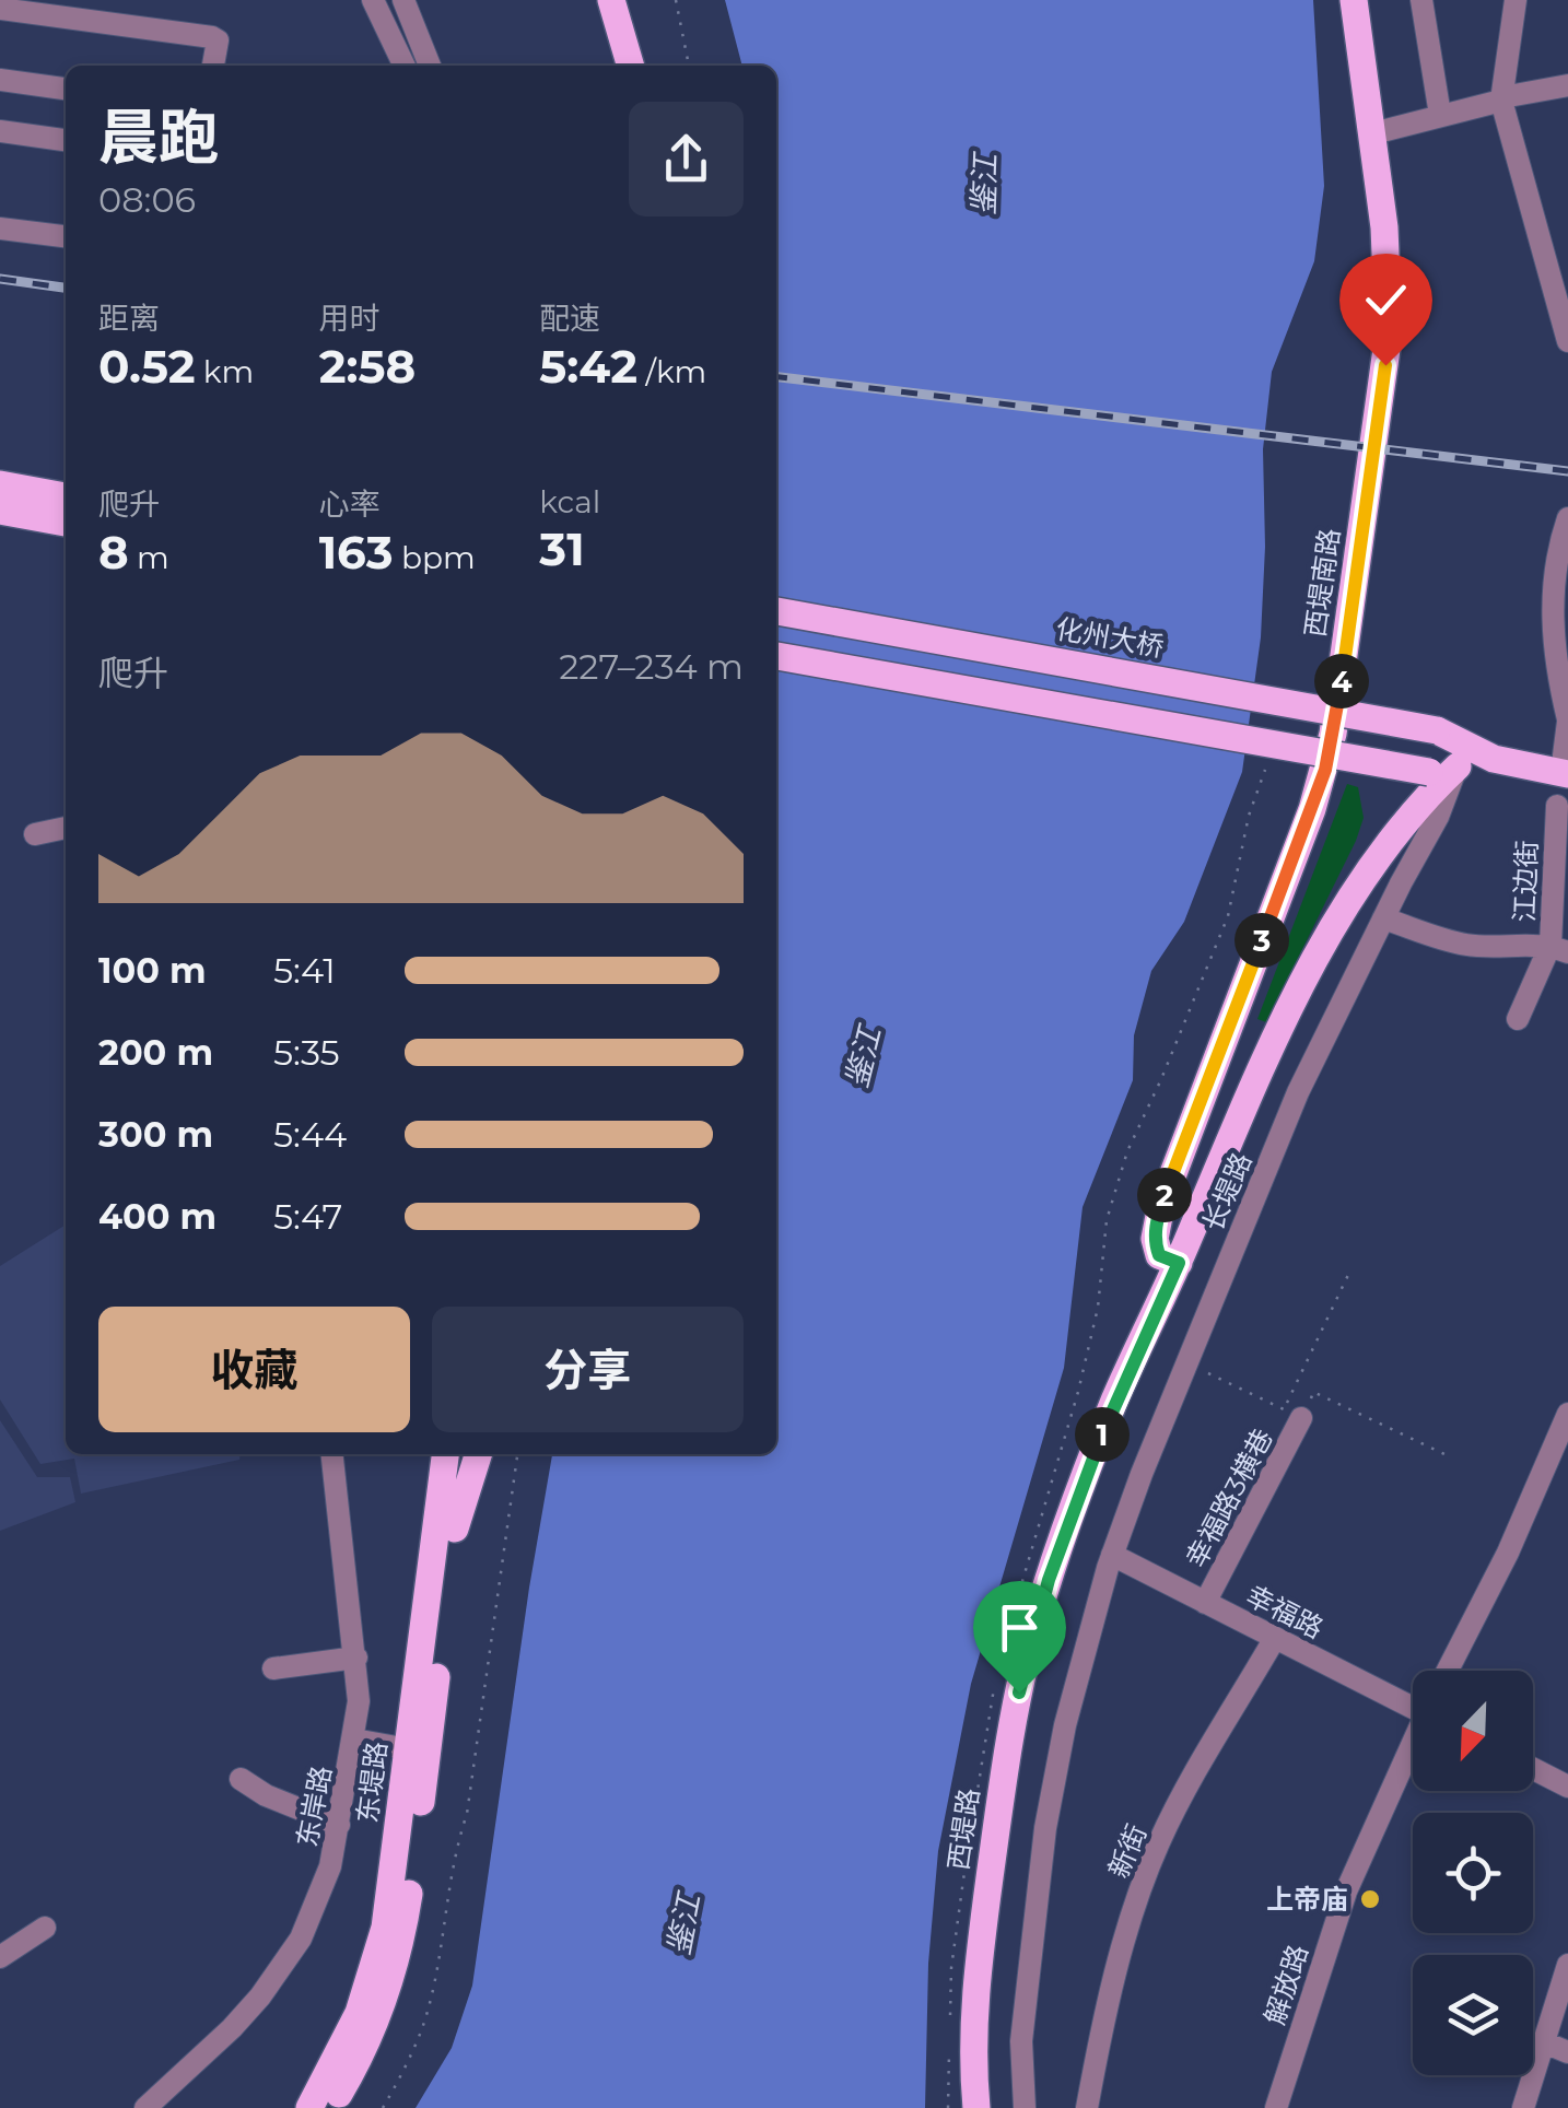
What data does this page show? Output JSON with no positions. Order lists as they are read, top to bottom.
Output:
{
  "streets": {
    "main road": [
      "西堤南路",
      "化州大桥",
      "东堤路",
      "西堤路"
    ],
    "street": [
      "江边街",
      "长堤路",
      "幸福路3横巷",
      "幸福路",
      "东岸路",
      "新街",
      "解放路"
    ]
  },
  "crossings": [
    ["西堤南路", "西堤路"],
    ["长堤路", "幸福路"],
    ["长堤路", "西堤路"],
    ["幸福路3横巷", "幸福路"],
    ["幸福路", "新街"]
  ],
  "water": ["鉴江"],
  "places": ["上帝庙"],
  "north": "bottom left",
  "page": {
    "heading": ["晨跑", "08:06"],
    "stats": [
      ["距离", "0.52 km"],
      ["用时", "2:58"],
      ["配速", "5:42 /km"],
      ["爬升", "8 m"],
      ["心率", "163 bpm"],
      ["kcal", "31"]
    ],
    "chart": ["爬升", "227–234 m"],
    "pins": [
      "4",
      "3",
      "2",
      "1"
    ],
    "list": [
      {
        "name": "100 m",
        "note": "5:41"
      },
      {
        "name": "200 m",
        "note": "5:35"
      },
      {
        "name": "300 m",
        "note": "5:44"
      },
      {
        "name": "400 m",
        "note": "5:47"
      }
    ],
    "buttons": ["收藏", "分享"]
  }
}
